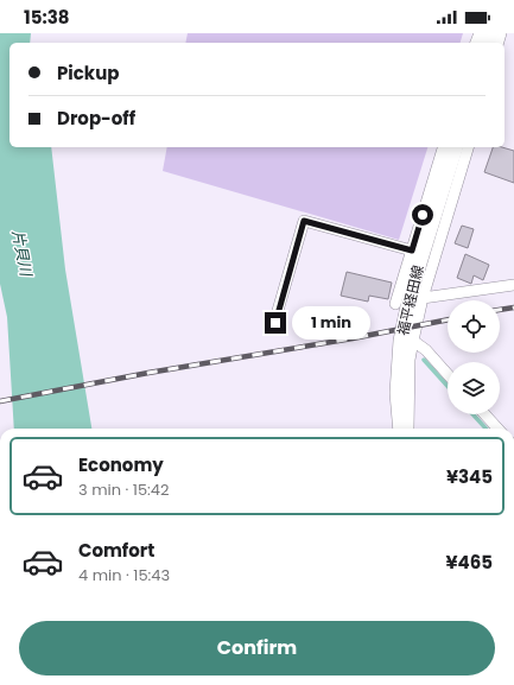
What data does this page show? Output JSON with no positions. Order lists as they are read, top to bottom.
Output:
{
  "streets": {
    "main road": ["福平経田線"]
  },
  "water": ["片貝川"],
  "page": {
    "status": "15:38",
    "banner": ["Pickup", "Drop-off"],
    "bubble": "1 min",
    "list": [
      {
        "name": "Economy",
        "note": "3 min · 15:42",
        "value": "¥345"
      },
      {
        "name": "Comfort",
        "note": "4 min · 15:43",
        "value": "¥465"
      }
    ],
    "buttons": "Confirm"
  }
}
